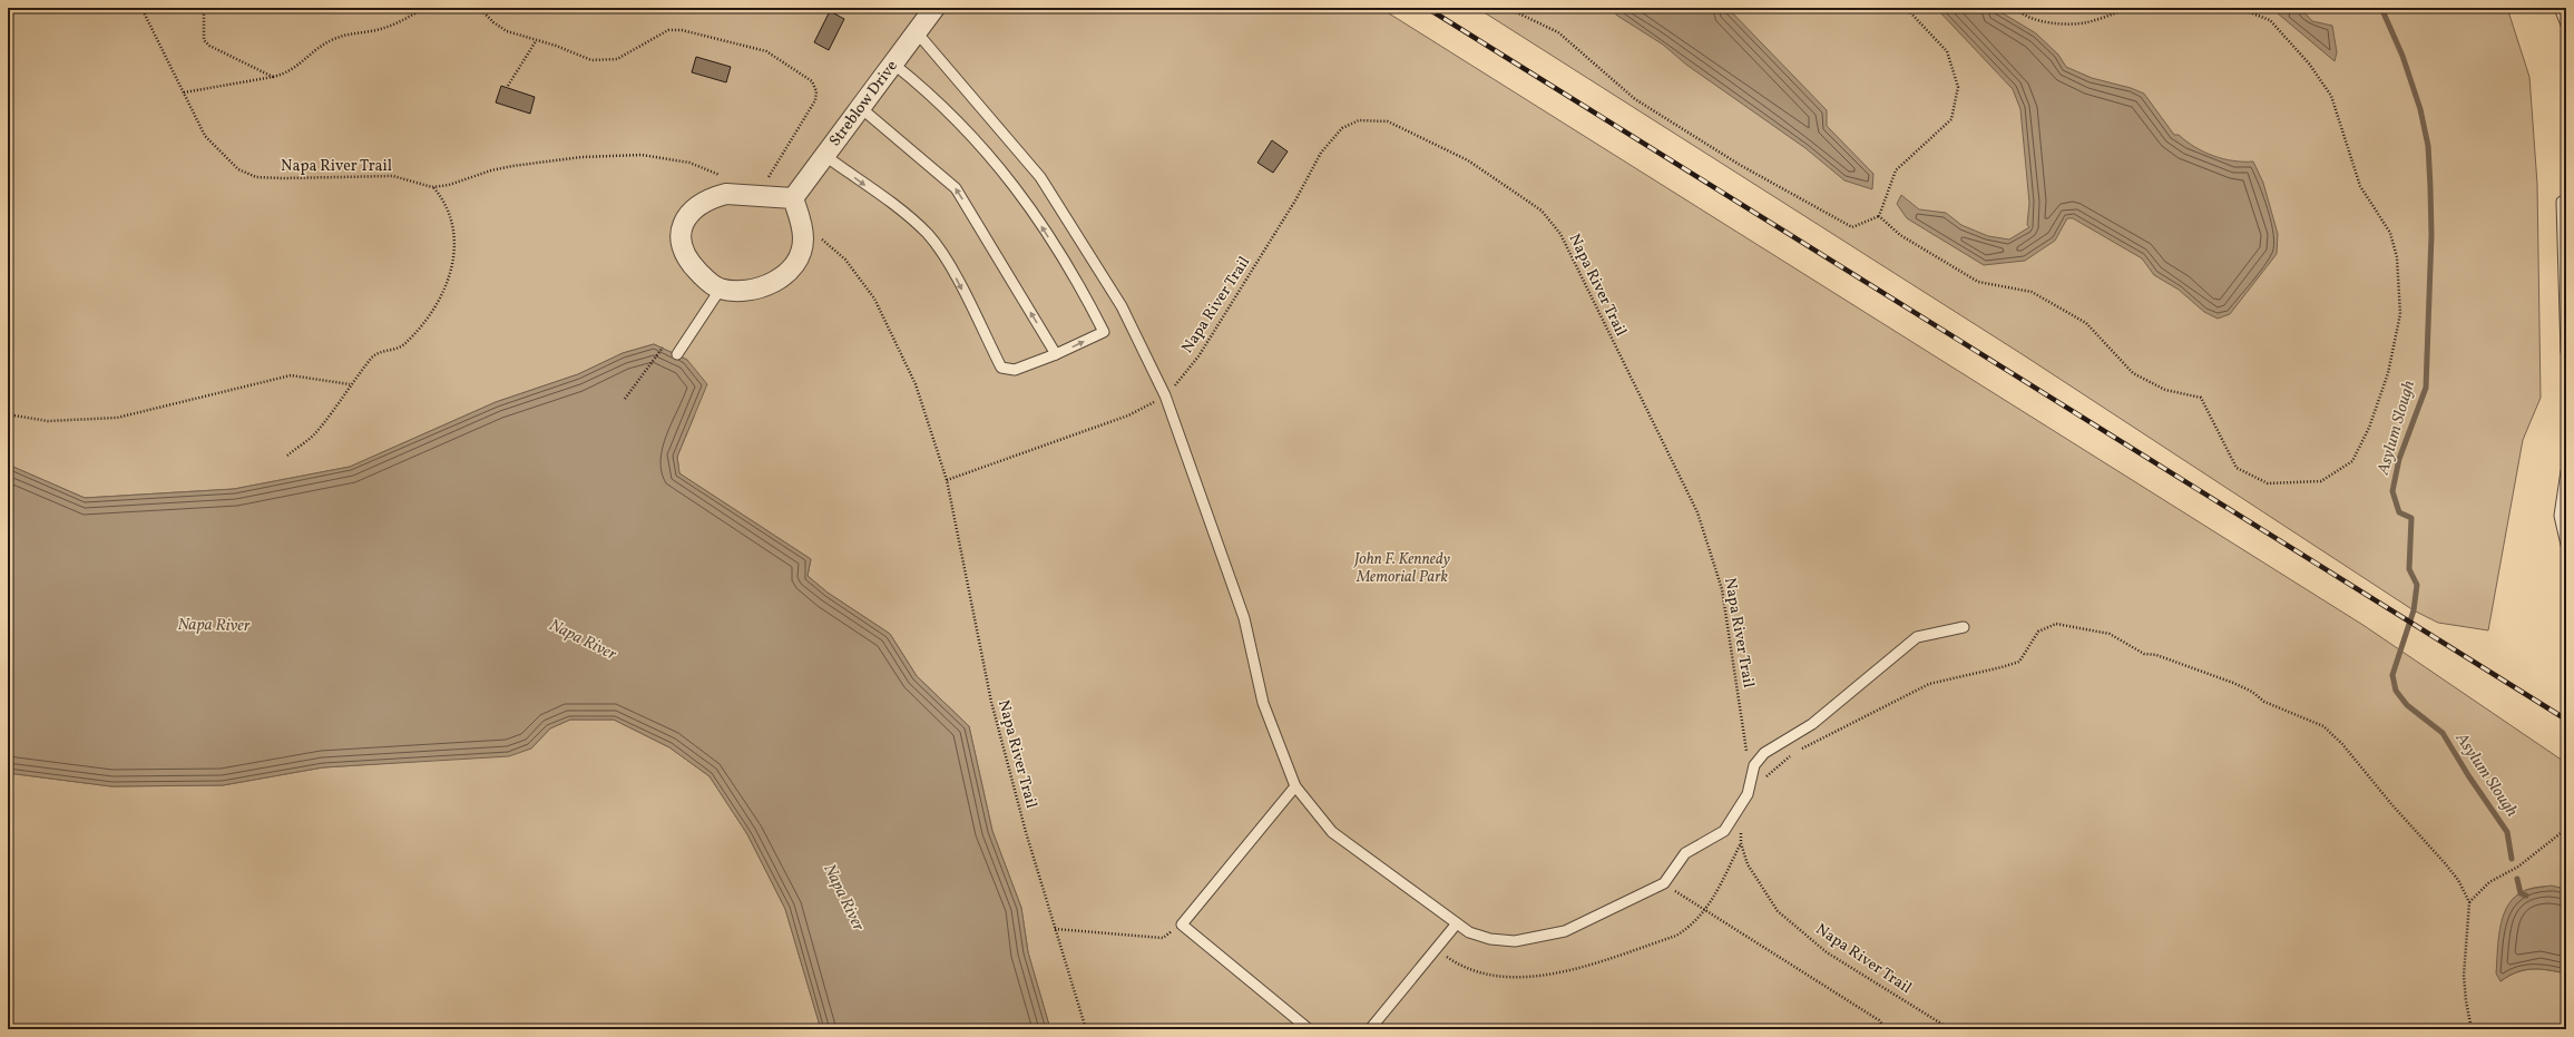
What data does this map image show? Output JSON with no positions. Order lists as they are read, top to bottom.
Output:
{
  "streets": {
    "street": ["Streblow Drive"],
    "path": ["Napa River Trail"]
  },
  "crossings": [
    ["Streblow Drive", "Napa River Trail"]
  ],
  "water": ["Asylum Slough", "Napa River"],
  "parks": ["John F. Kennedy Memorial Park"]
}
